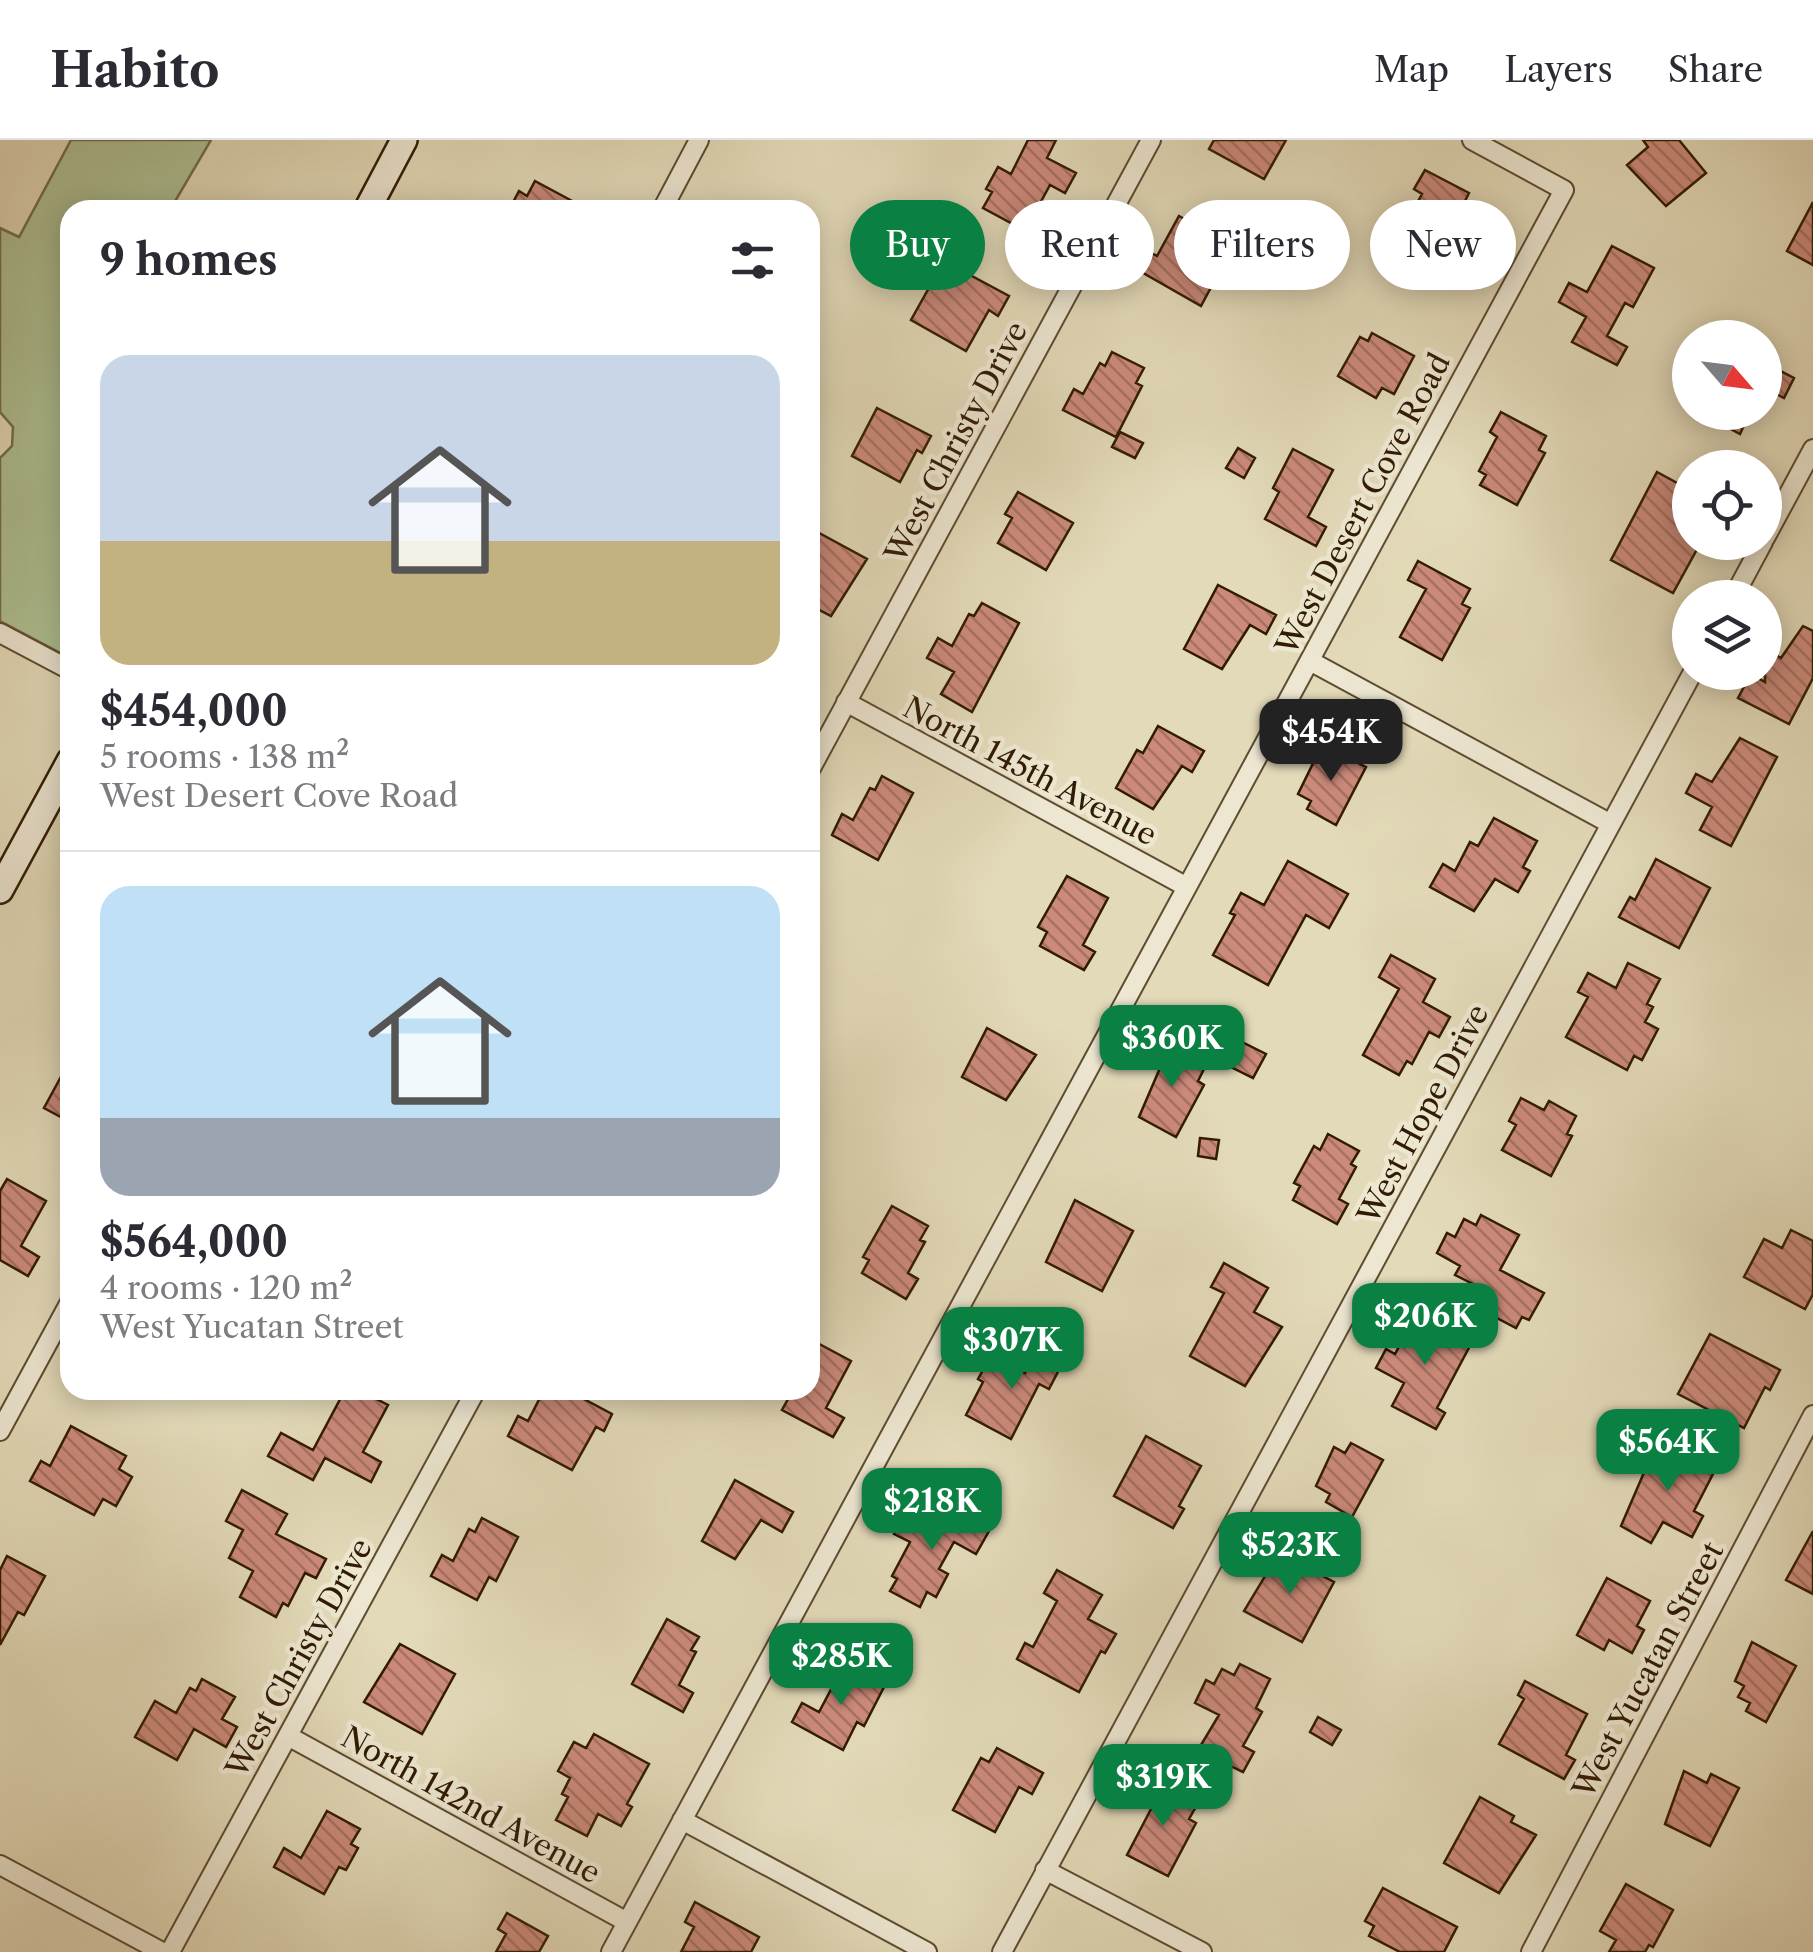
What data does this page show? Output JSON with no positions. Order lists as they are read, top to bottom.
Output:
{
  "streets": {
    "street": [
      "West Christy Drive",
      "West Desert Cove Road",
      "North 145th Avenue",
      "West Hope Drive",
      "West Yucatan Street",
      "North 142nd Avenue"
    ]
  },
  "crossings": [
    ["West Christy Drive", "North 145th Avenue"],
    ["West Christy Drive", "North 142nd Avenue"],
    ["West Desert Cove Road", "North 145th Avenue"],
    ["West Desert Cove Road", "North 142nd Avenue"]
  ],
  "north": "bottom right",
  "page": {
    "header": "Habito",
    "nav": ["Map", "Layers", "Share"],
    "chip": [
      "Buy",
      "Rent",
      "Filters",
      "New"
    ],
    "heading": "9 homes",
    "list": [
      {
        "name": "$454,000",
        "note": "5 rooms · 138 m² · West Desert Cove Road"
      },
      {
        "name": "$564,000",
        "note": "4 rooms · 120 m² · West Yucatan Street"
      }
    ],
    "price": [
      "$454K",
      "$360K",
      "$206K",
      "$307K",
      "$564K",
      "$218K",
      "$523K",
      "$285K",
      "$319K"
    ]
  }
}
